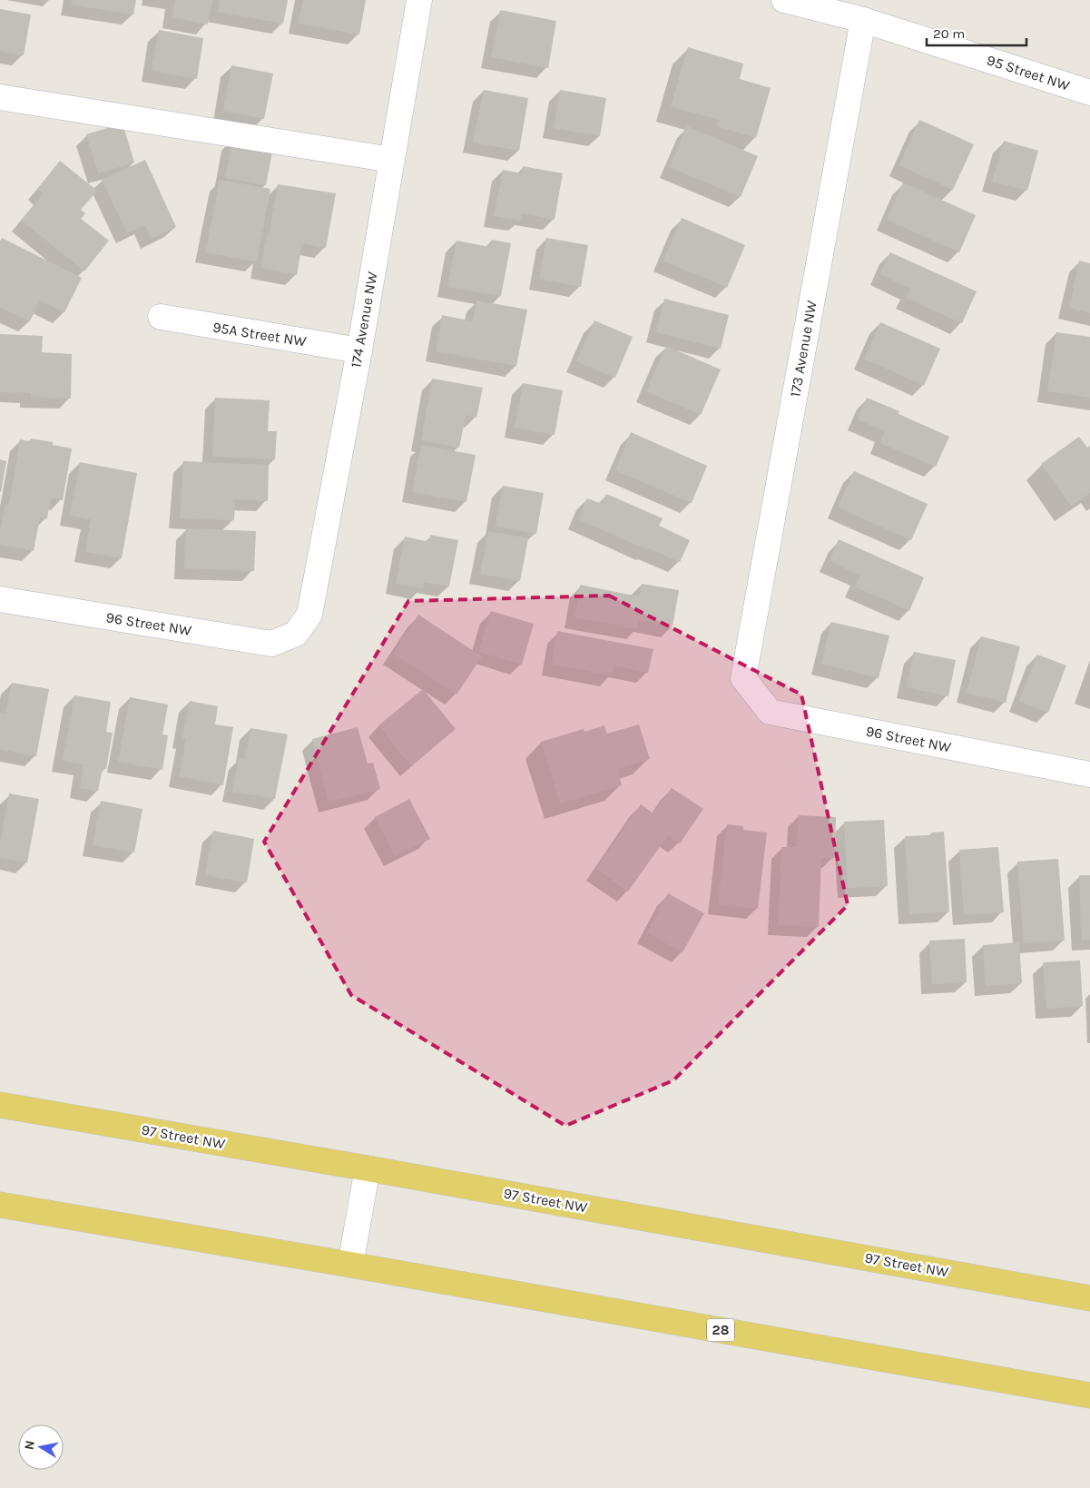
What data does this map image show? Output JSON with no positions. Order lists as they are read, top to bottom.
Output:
{
  "streets": {
    "main road": ["97 Street NW", "28"],
    "street": [
      "95 Street NW",
      "174 Avenue NW",
      "95A Street NW",
      "173 Avenue NW",
      "96 Street NW"
    ]
  },
  "crossings": [
    ["95 Street NW", "173 Avenue NW"],
    ["174 Avenue NW", "95A Street NW"],
    ["174 Avenue NW", "96 Street NW"],
    ["173 Avenue NW", "96 Street NW"]
  ],
  "scale_bar": "20 m",
  "north": "left"
}
